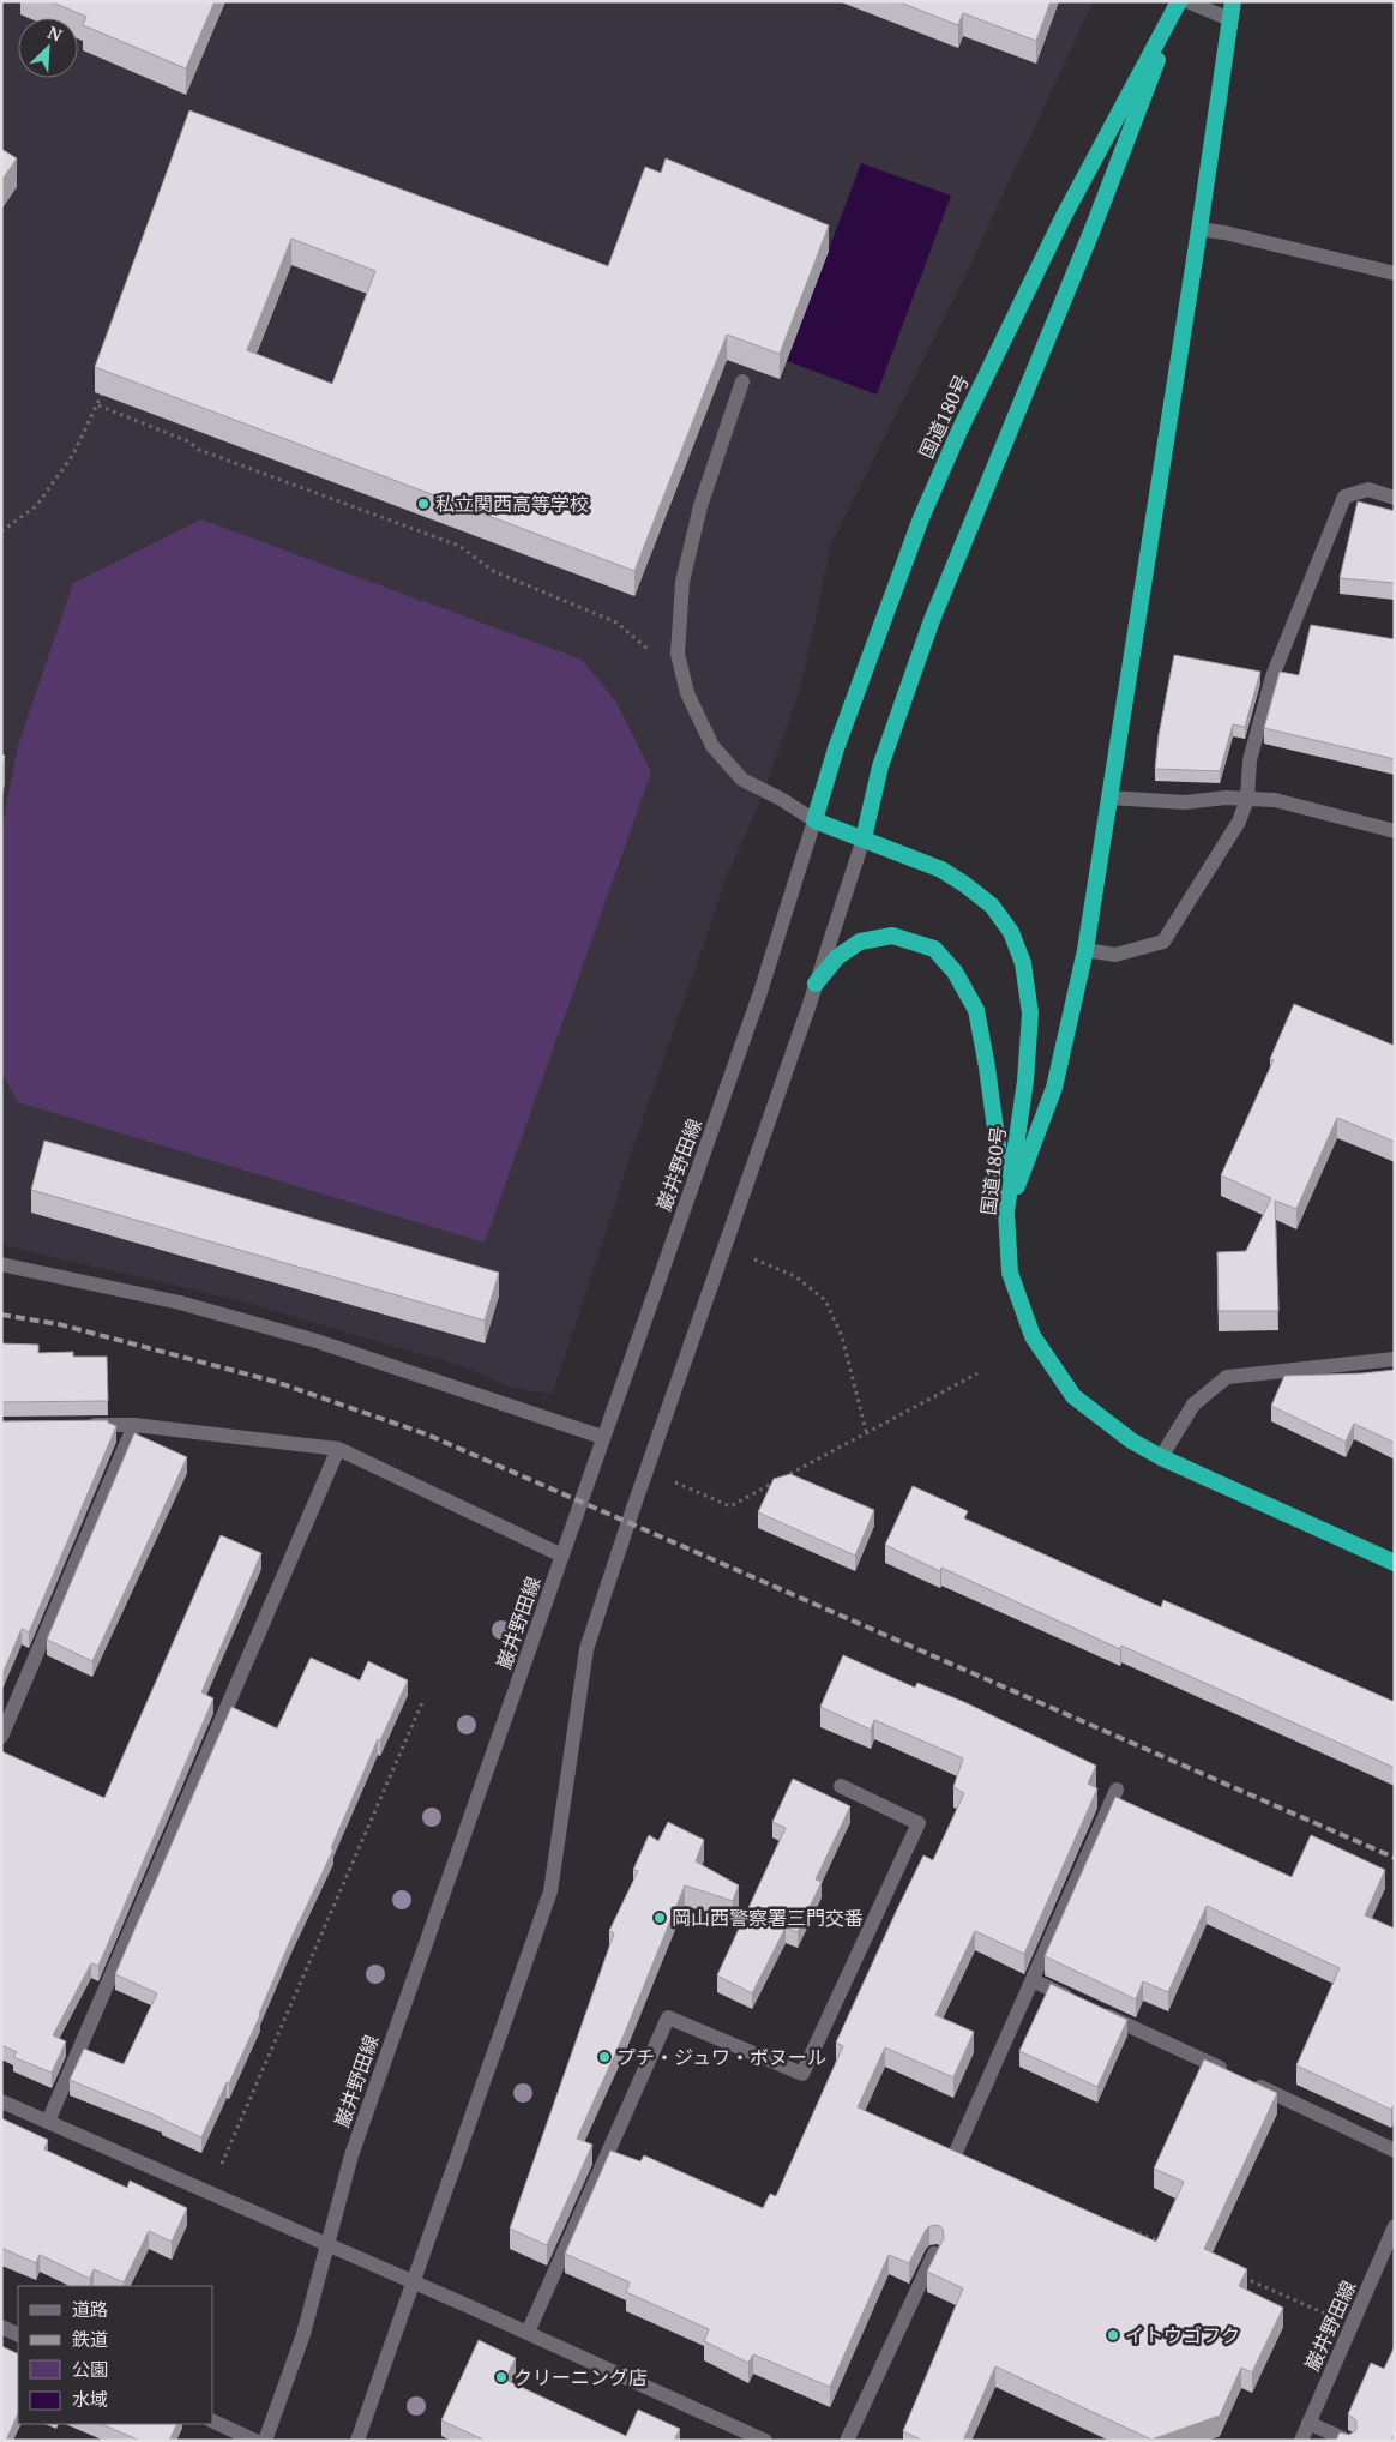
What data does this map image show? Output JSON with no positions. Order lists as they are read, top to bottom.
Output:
{
  "streets": {
    "highway": ["国道180号"],
    "street": ["巌井野田線"]
  },
  "crossings": [
    ["国道180号", "巌井野田線"]
  ],
  "places": [
    "私立関西高等学校",
    "岡山西警察署三門交番",
    "プチ・ジュワ・ボヌール",
    "イトウゴフク",
    "クリーニング店"
  ],
  "legend": [
    "道路",
    "鉄道",
    "公園",
    "水域"
  ],
  "north": "top right"
}
